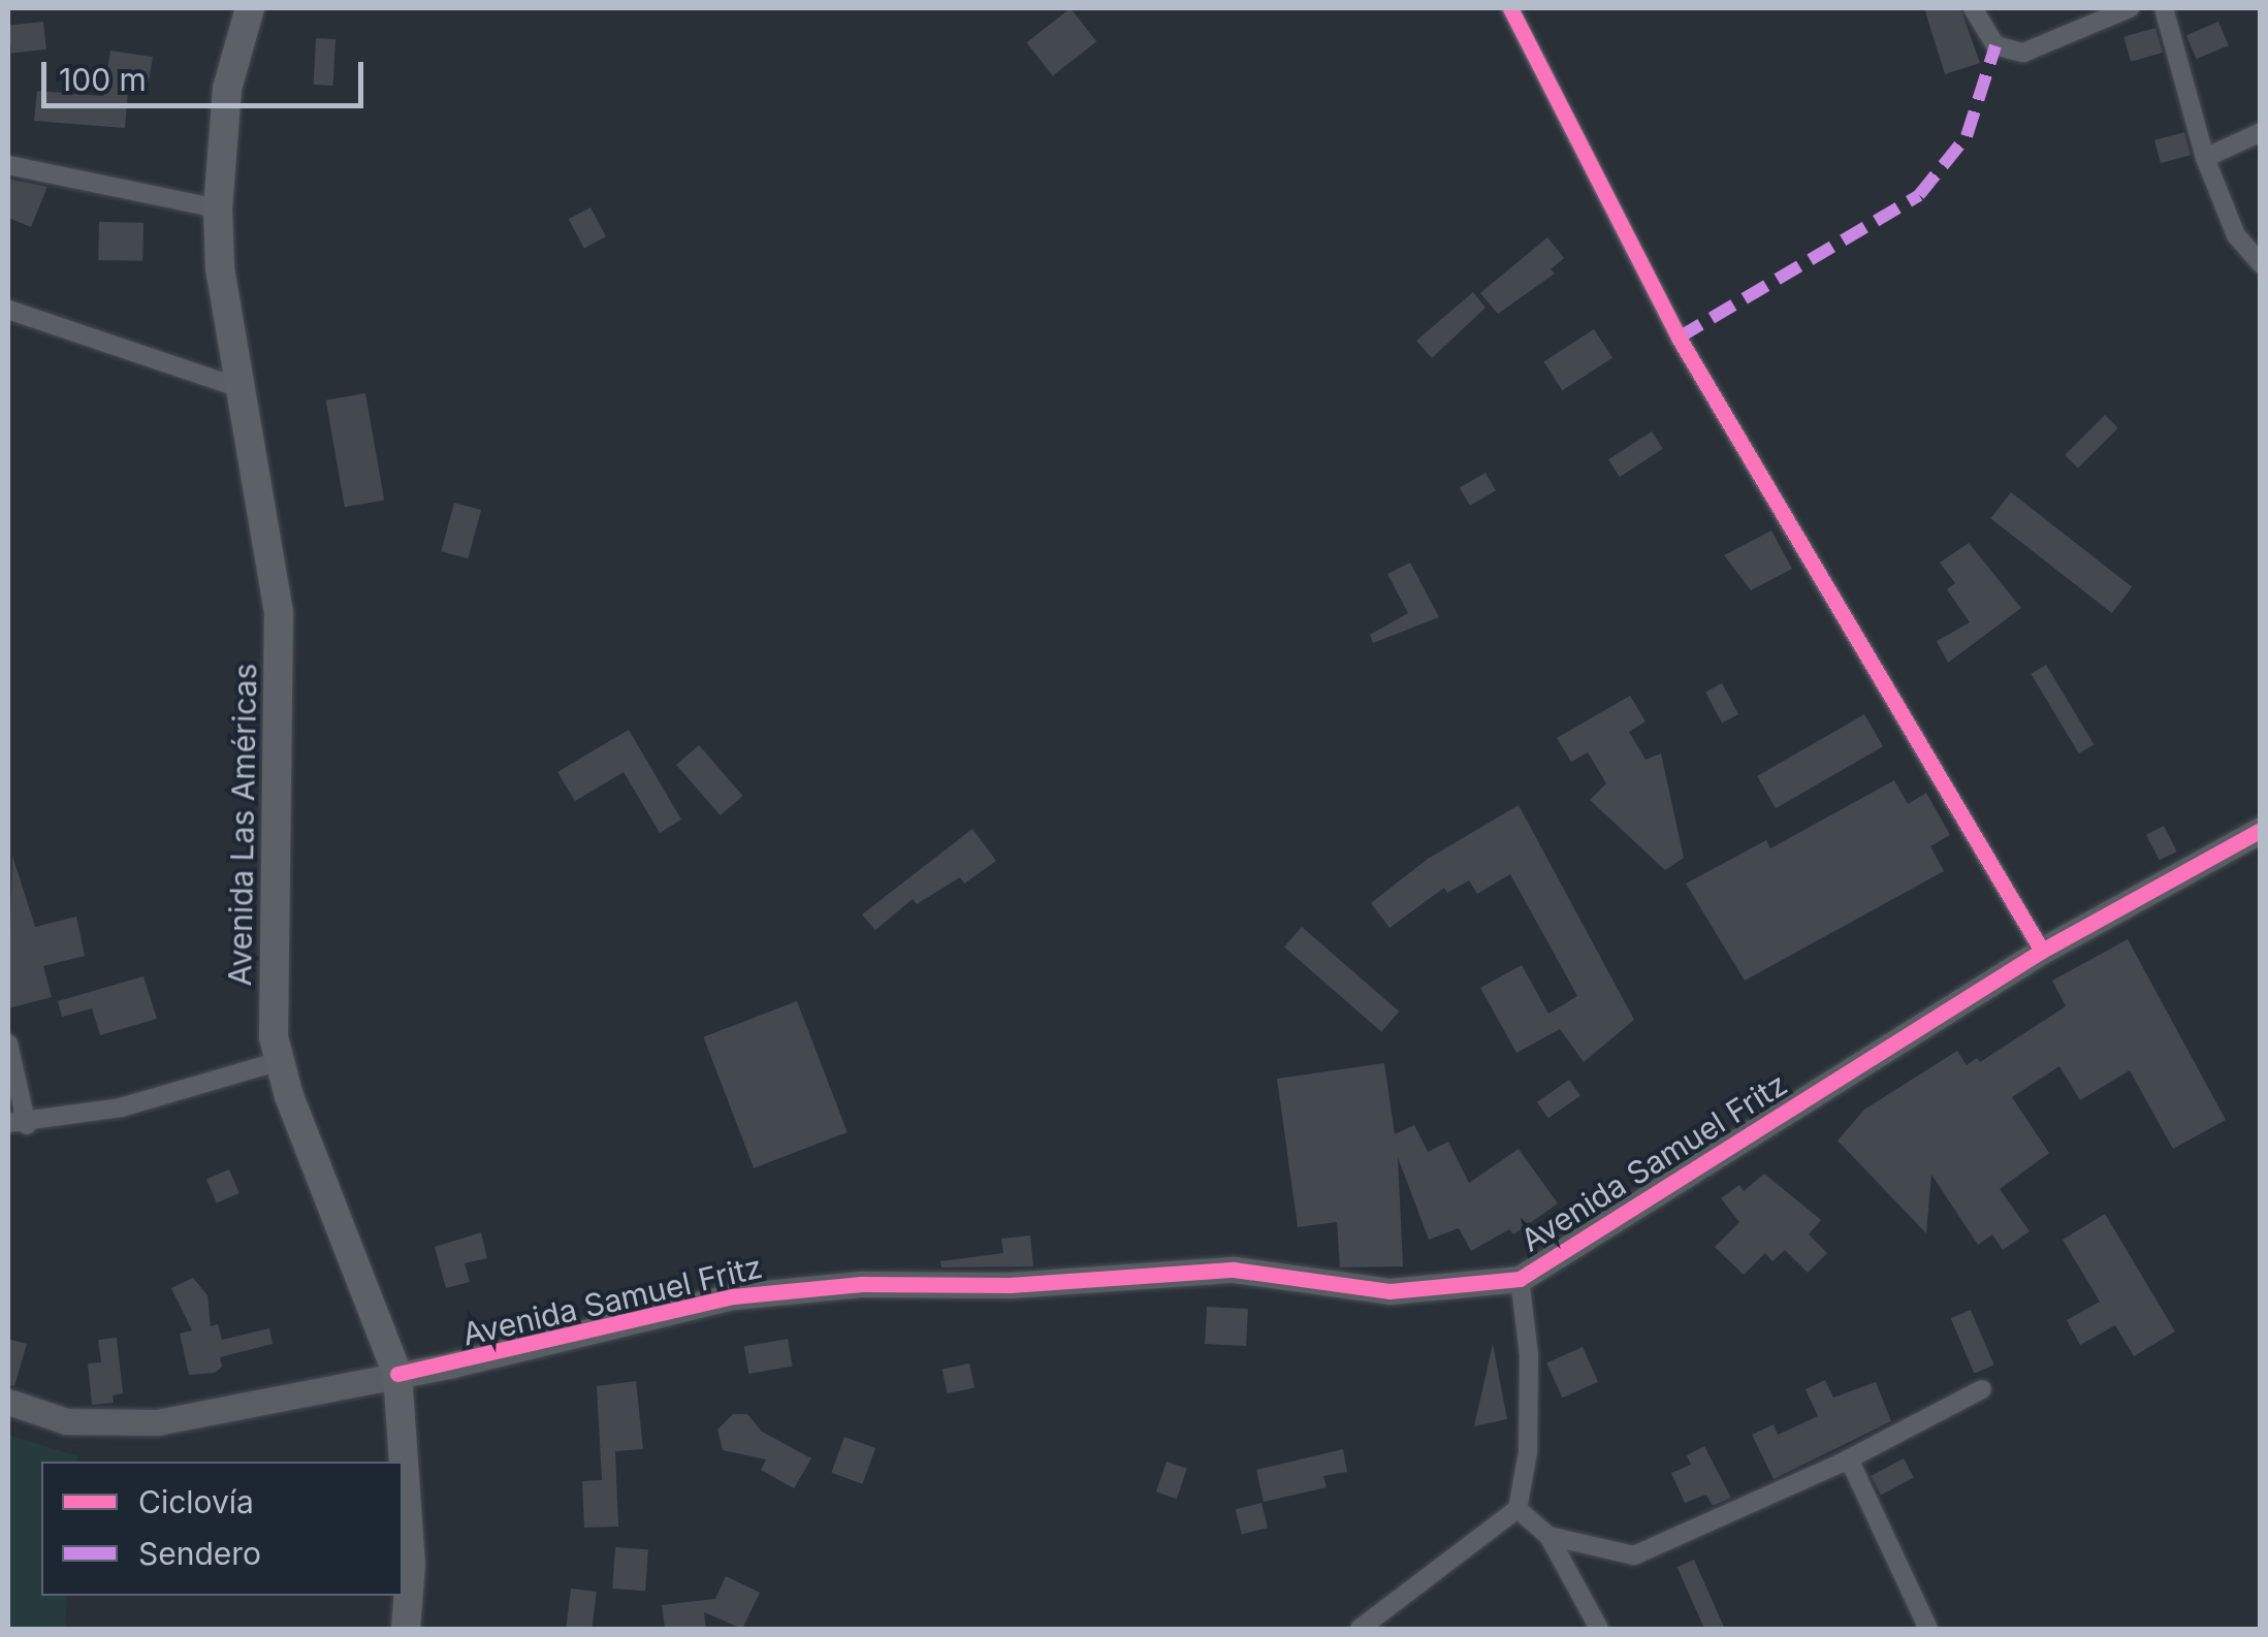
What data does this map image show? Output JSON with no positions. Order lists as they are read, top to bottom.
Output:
{
  "streets": {
    "main road": ["Avenida Las Américas"],
    "street": ["Avenida Samuel Fritz"]
  },
  "crossings": [
    ["Avenida Las Américas", "Avenida Samuel Fritz"]
  ],
  "legend": ["Ciclovía", "Sendero"],
  "scale_bar": "100 m"
}
